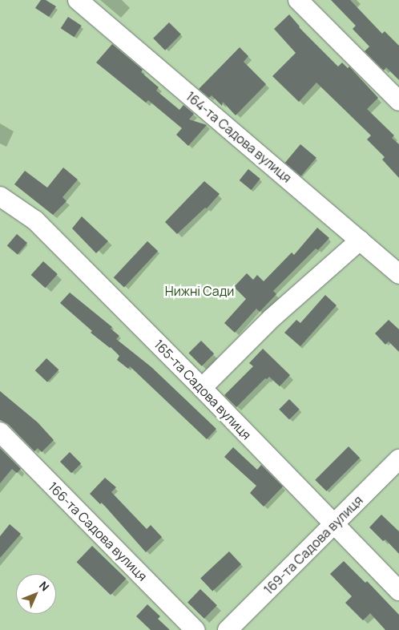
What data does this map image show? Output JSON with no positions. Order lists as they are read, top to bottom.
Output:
{
  "streets": {
    "street": [
      "164-та Садова вулиця",
      "165-та Садова вулиця",
      "166-та Садова вулиця",
      "169-та Садова вулиця"
    ]
  },
  "crossings": [
    ["165-та Садова вулиця", "169-та Садова вулиця"]
  ],
  "parks": ["Нижні Сади"],
  "north": "top right"
}
